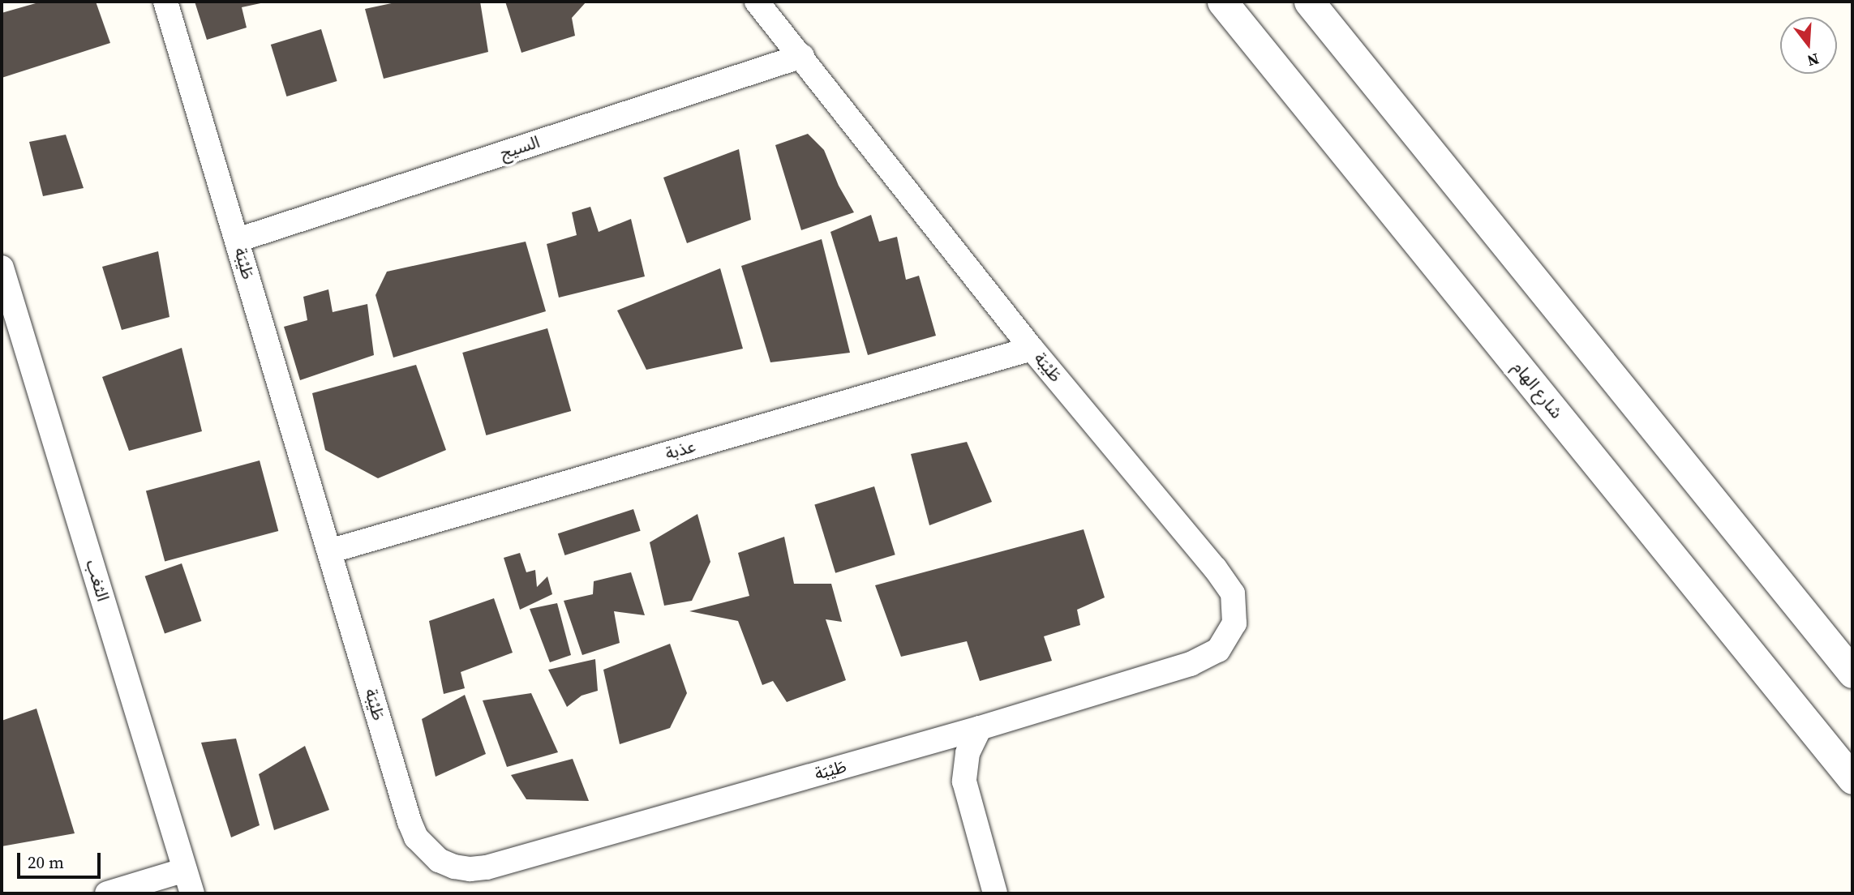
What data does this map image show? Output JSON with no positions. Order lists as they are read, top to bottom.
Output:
{
  "streets": {
    "street": [
      "السيج",
      "طَيْبَة",
      "شارع الهام",
      "عذبة",
      "الثغب"
    ]
  },
  "crossings": [
    ["السيج", "طَيْبَة"],
    ["طَيْبَة", "عذبة"]
  ],
  "scale_bar": "20 m",
  "north": "bottom"
}
